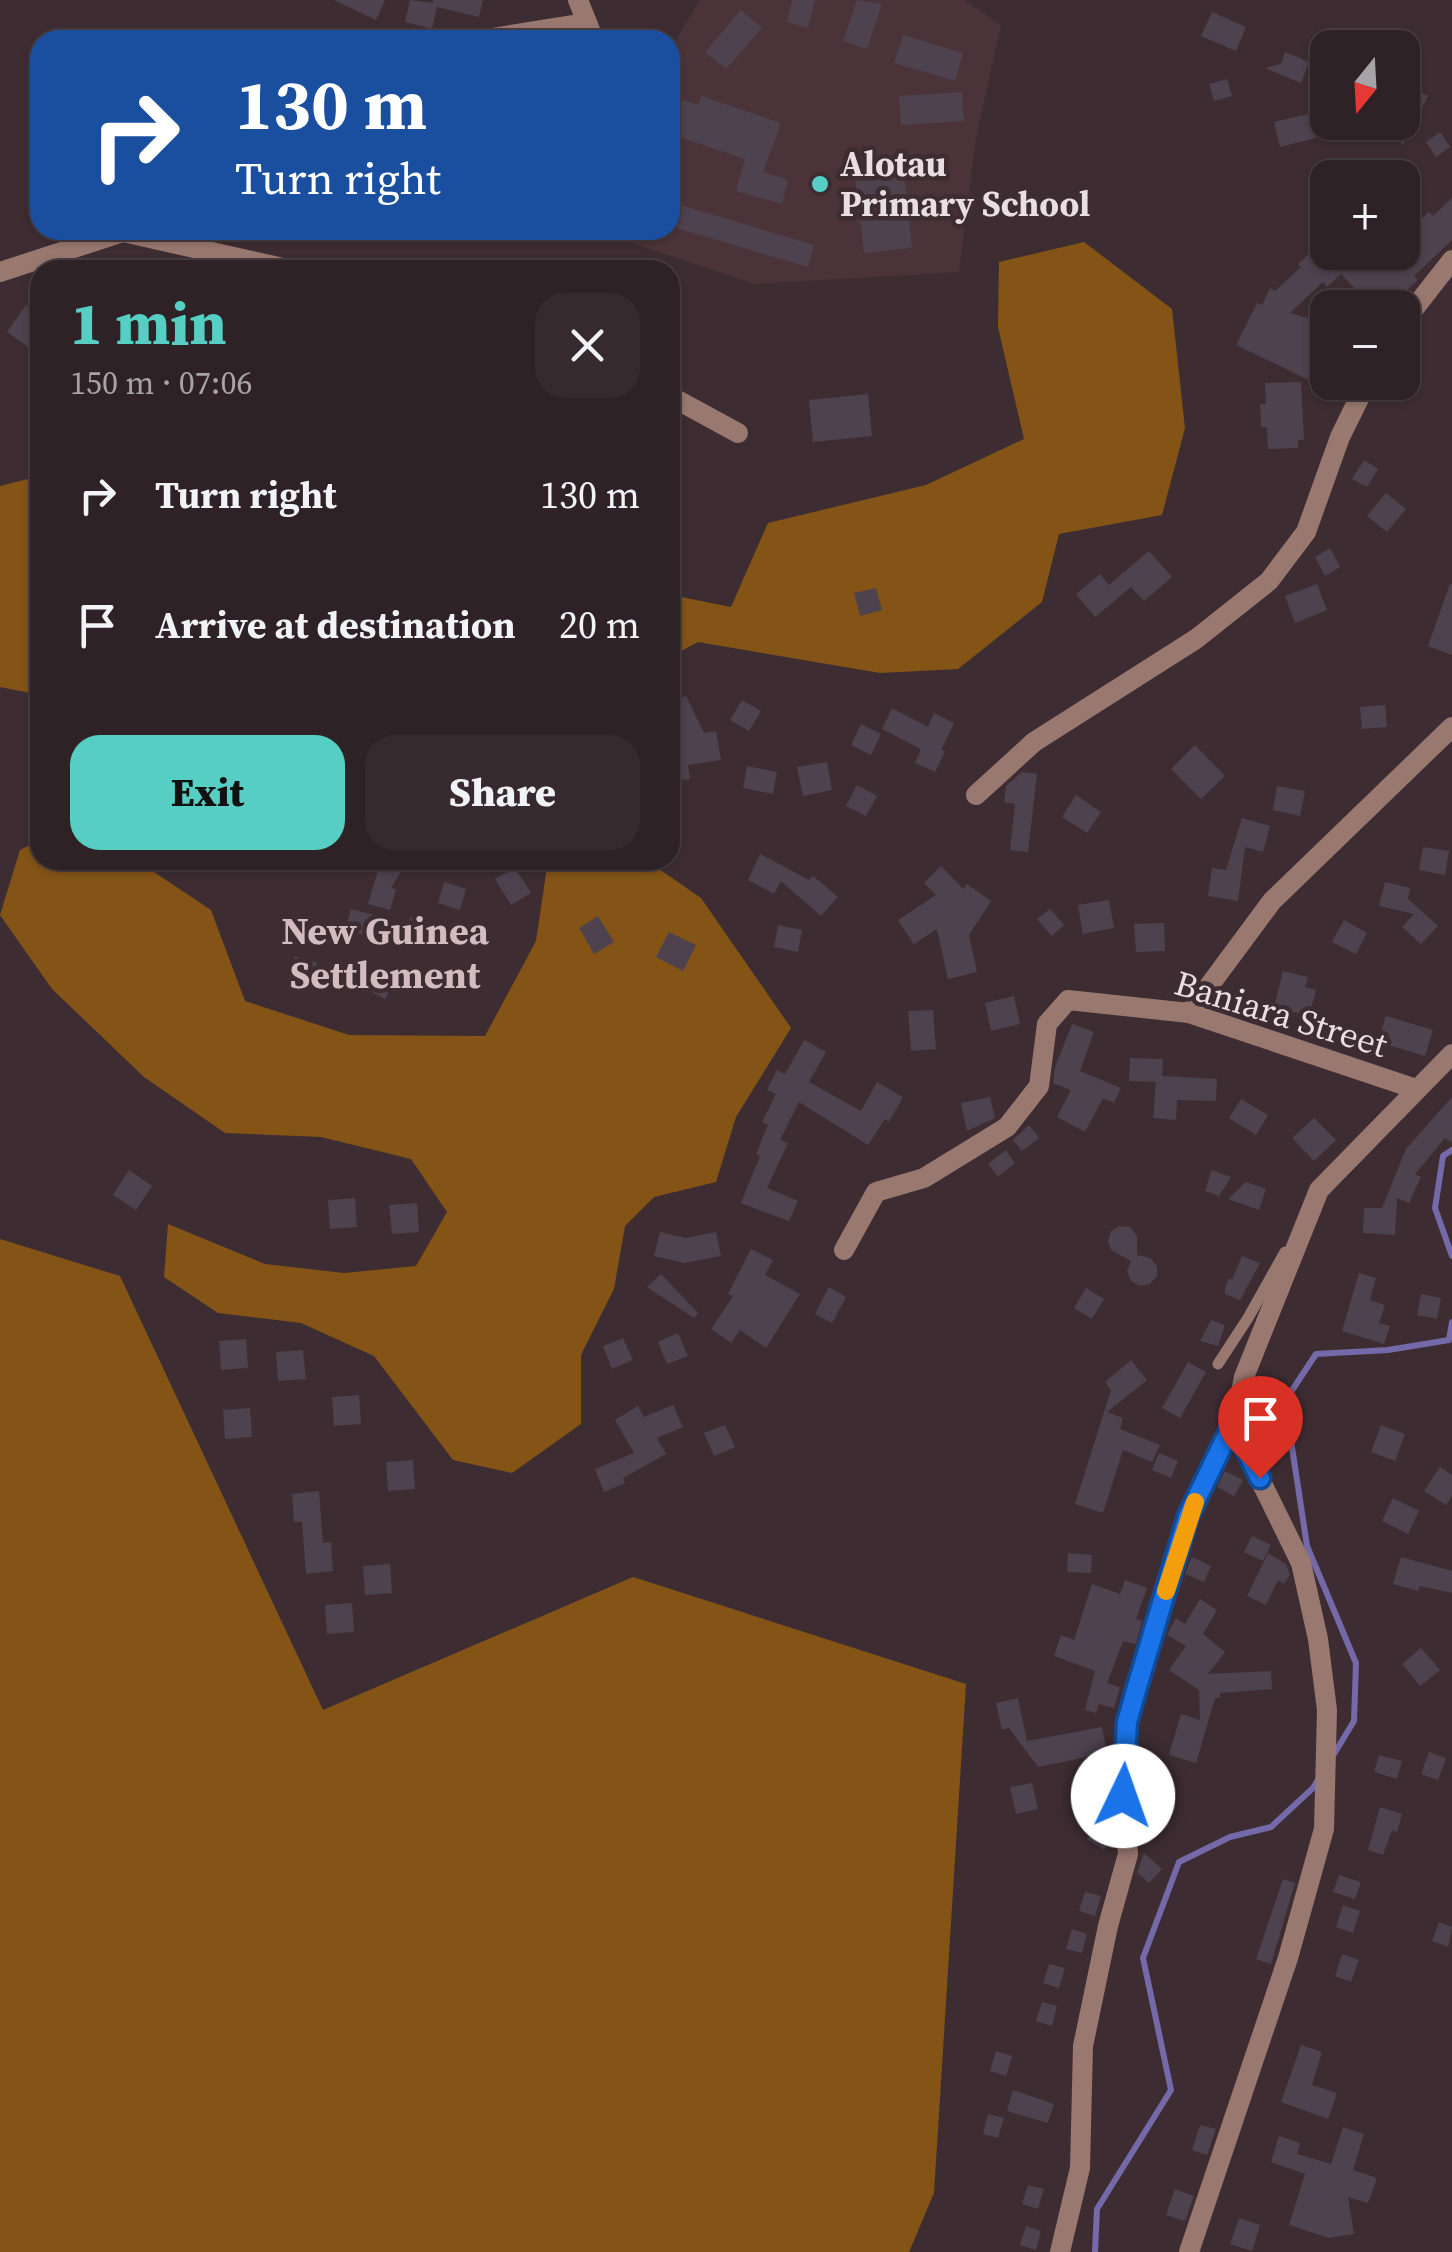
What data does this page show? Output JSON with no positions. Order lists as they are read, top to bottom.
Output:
{
  "streets": {
    "street": ["Baniara Street"]
  },
  "districts": ["New Guinea Settlement"],
  "places": ["Alotau Primary School"],
  "north": "bottom",
  "page": {
    "map_buttons": ["+", "−"],
    "turn": ["130 m", "Turn right"],
    "heading": ["1 min", "150 m · 07:06"],
    "list": [
      {
        "name": "Turn right",
        "value": "130 m"
      },
      {
        "name": "Arrive at destination",
        "value": "20 m"
      }
    ],
    "buttons": ["Exit", "Share"]
  }
}
